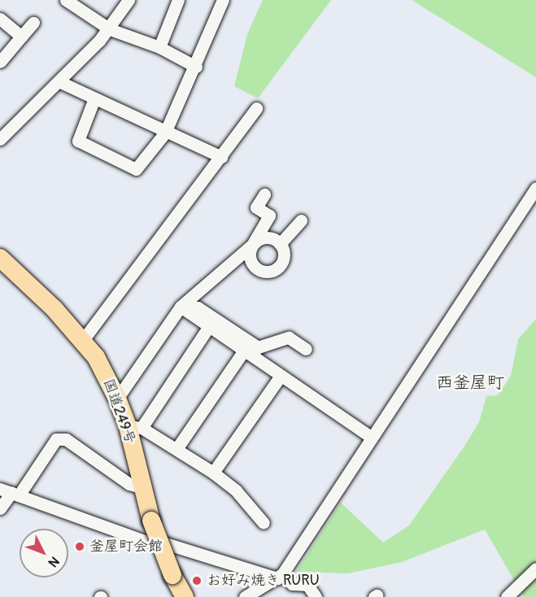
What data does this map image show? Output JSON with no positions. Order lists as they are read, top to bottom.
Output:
{
  "streets": {
    "highway": ["国道249号"]
  },
  "districts": ["西釜屋町"],
  "places": ["釜屋町会館", "お好み焼き RURU"],
  "north": "bottom right"
}
